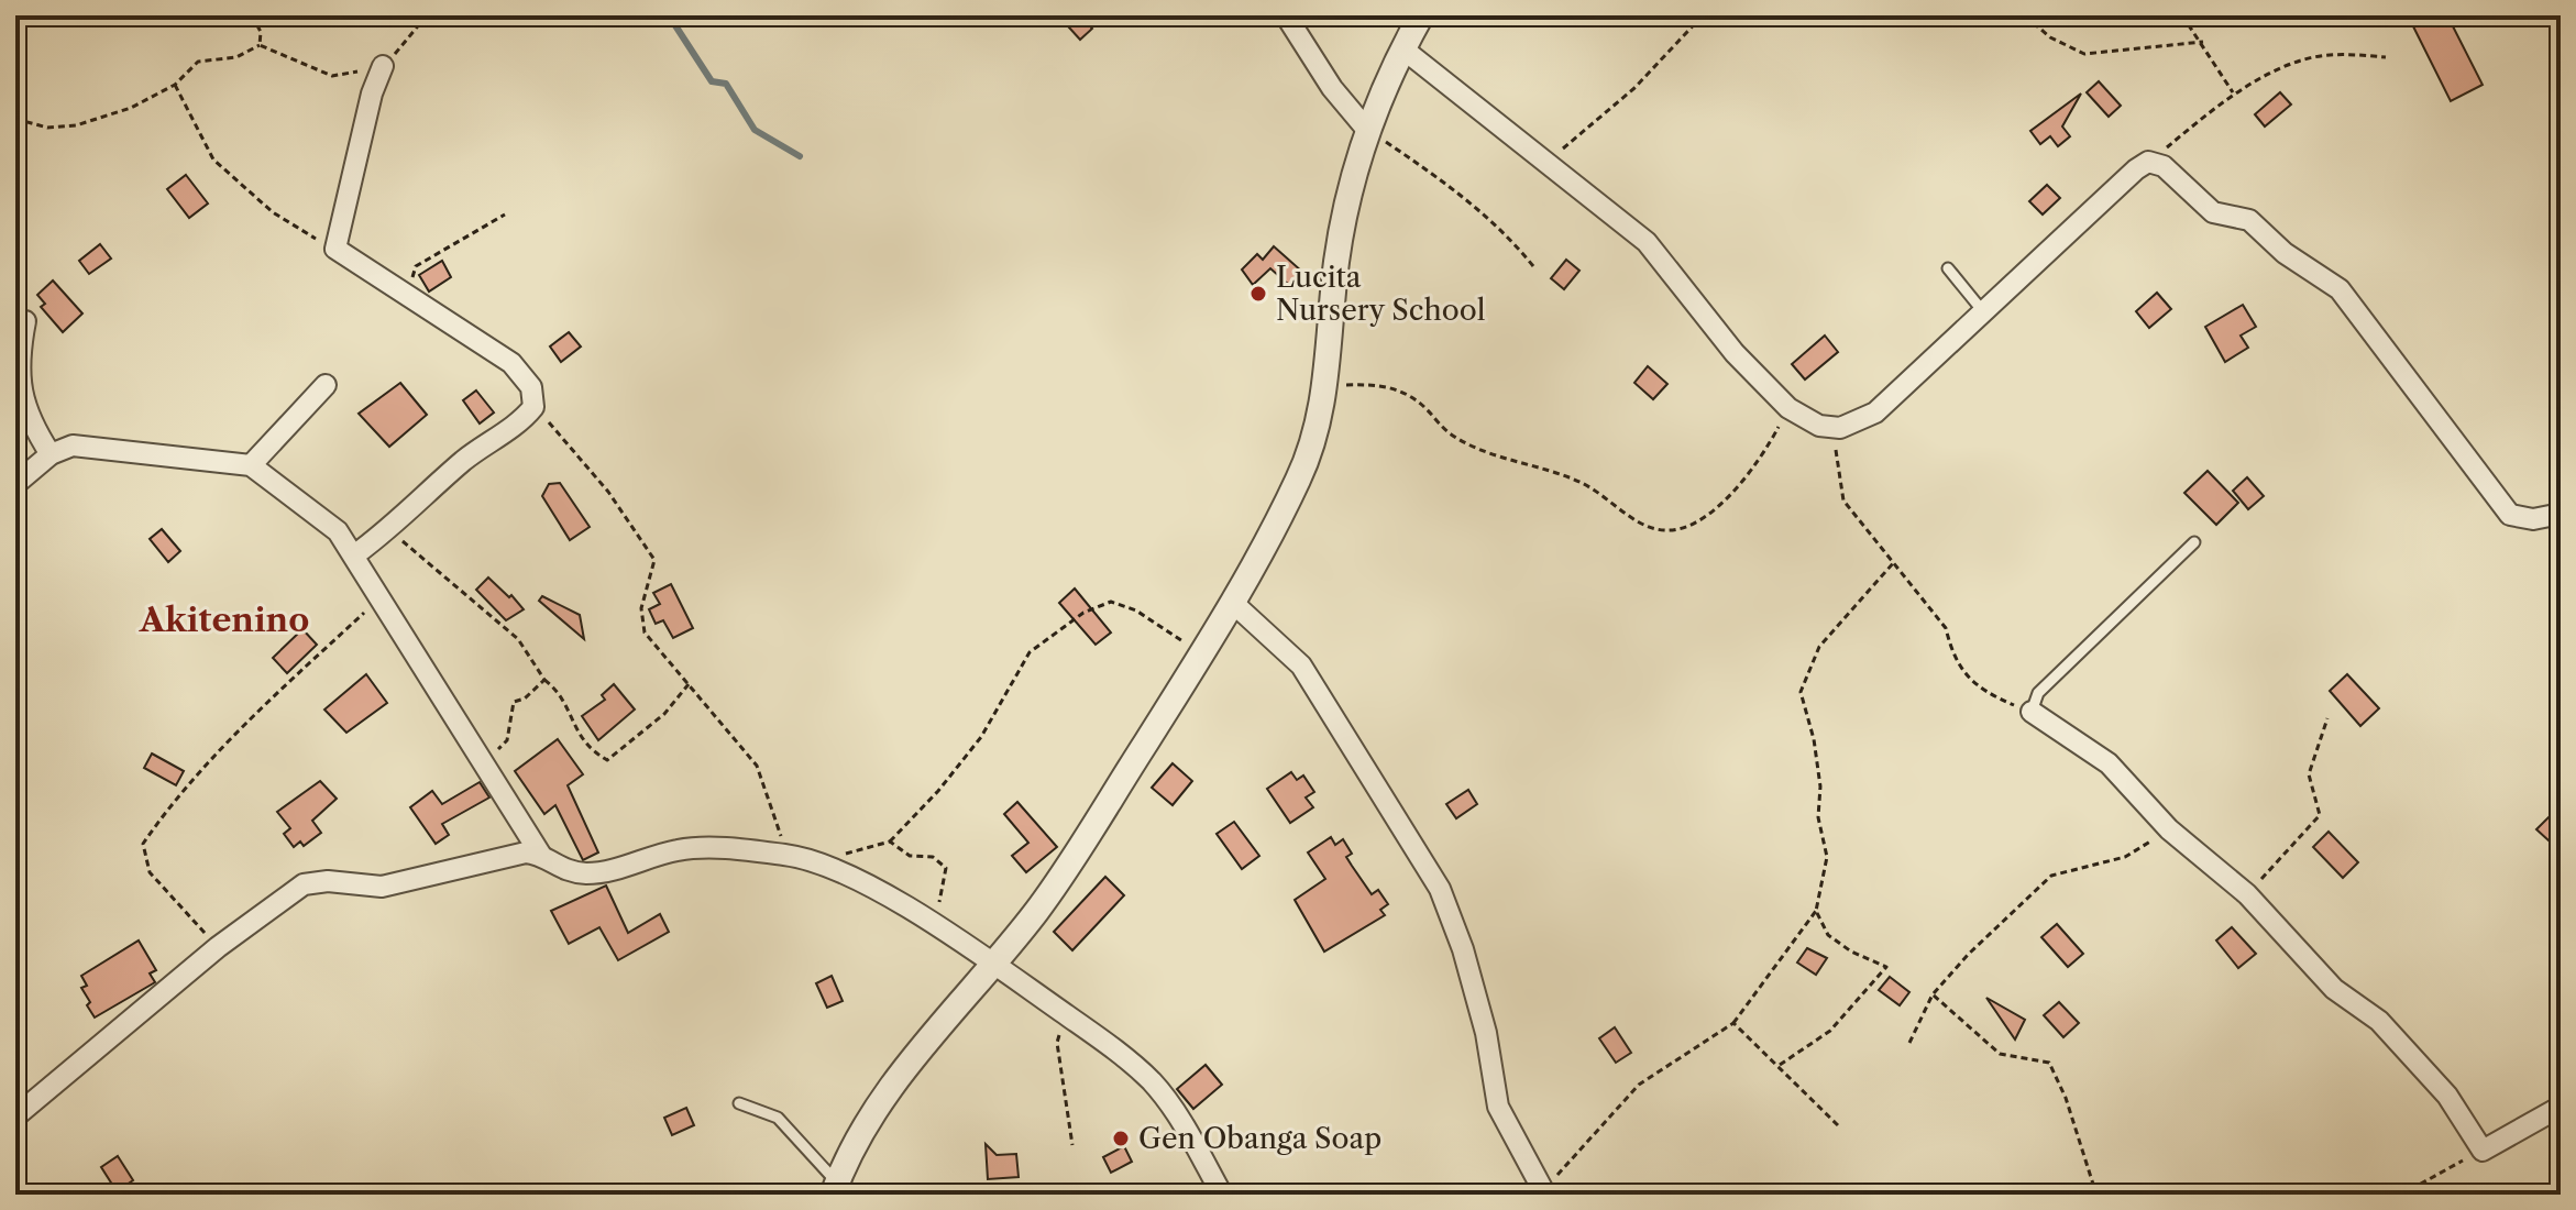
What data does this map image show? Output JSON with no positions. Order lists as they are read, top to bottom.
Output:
{
  "districts": ["Akitenino"],
  "places": ["Lucita Nursery School", "Gen Obanga Soap"]
}
